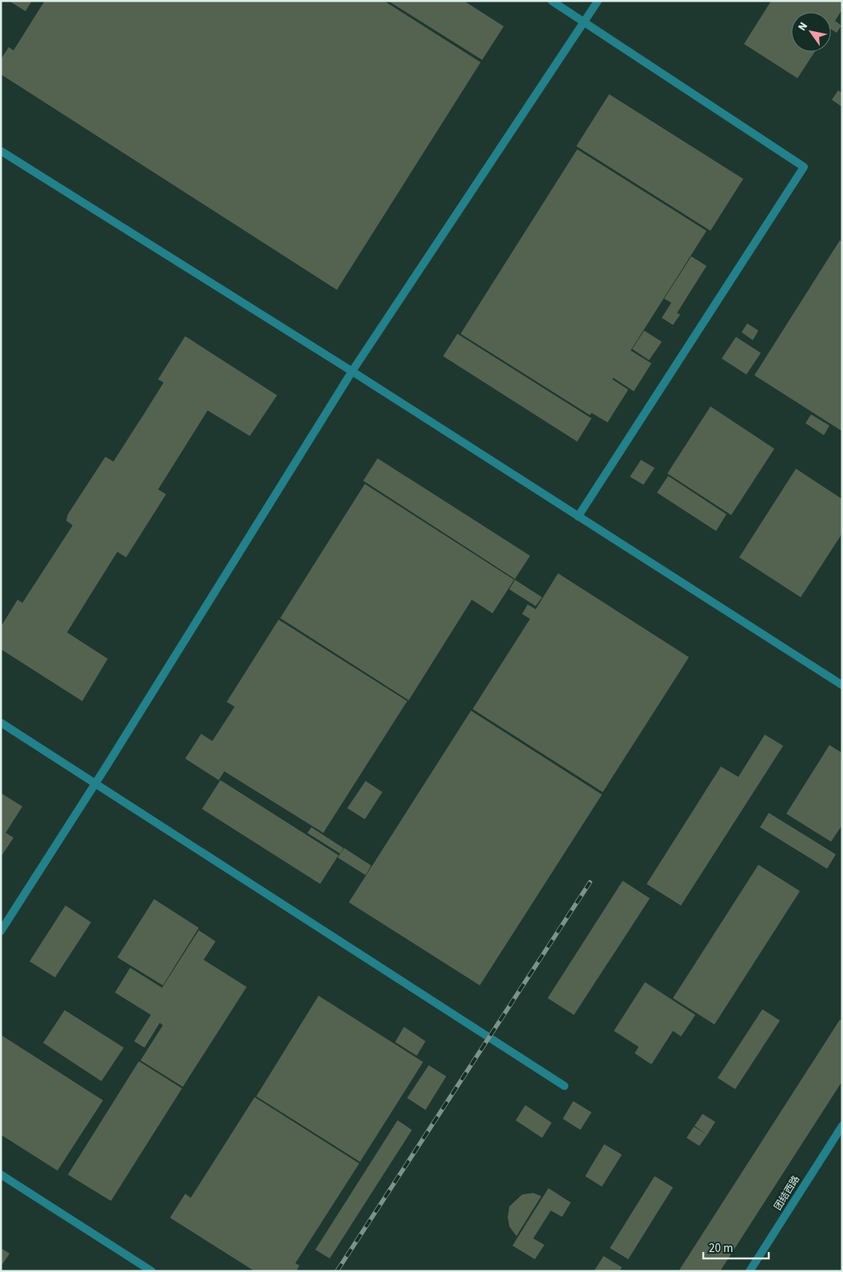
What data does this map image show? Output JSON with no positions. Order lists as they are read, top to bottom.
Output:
{
  "streets": {
    "street": ["团结西路"]
  },
  "scale_bar": "20 m",
  "north": "top left"
}
